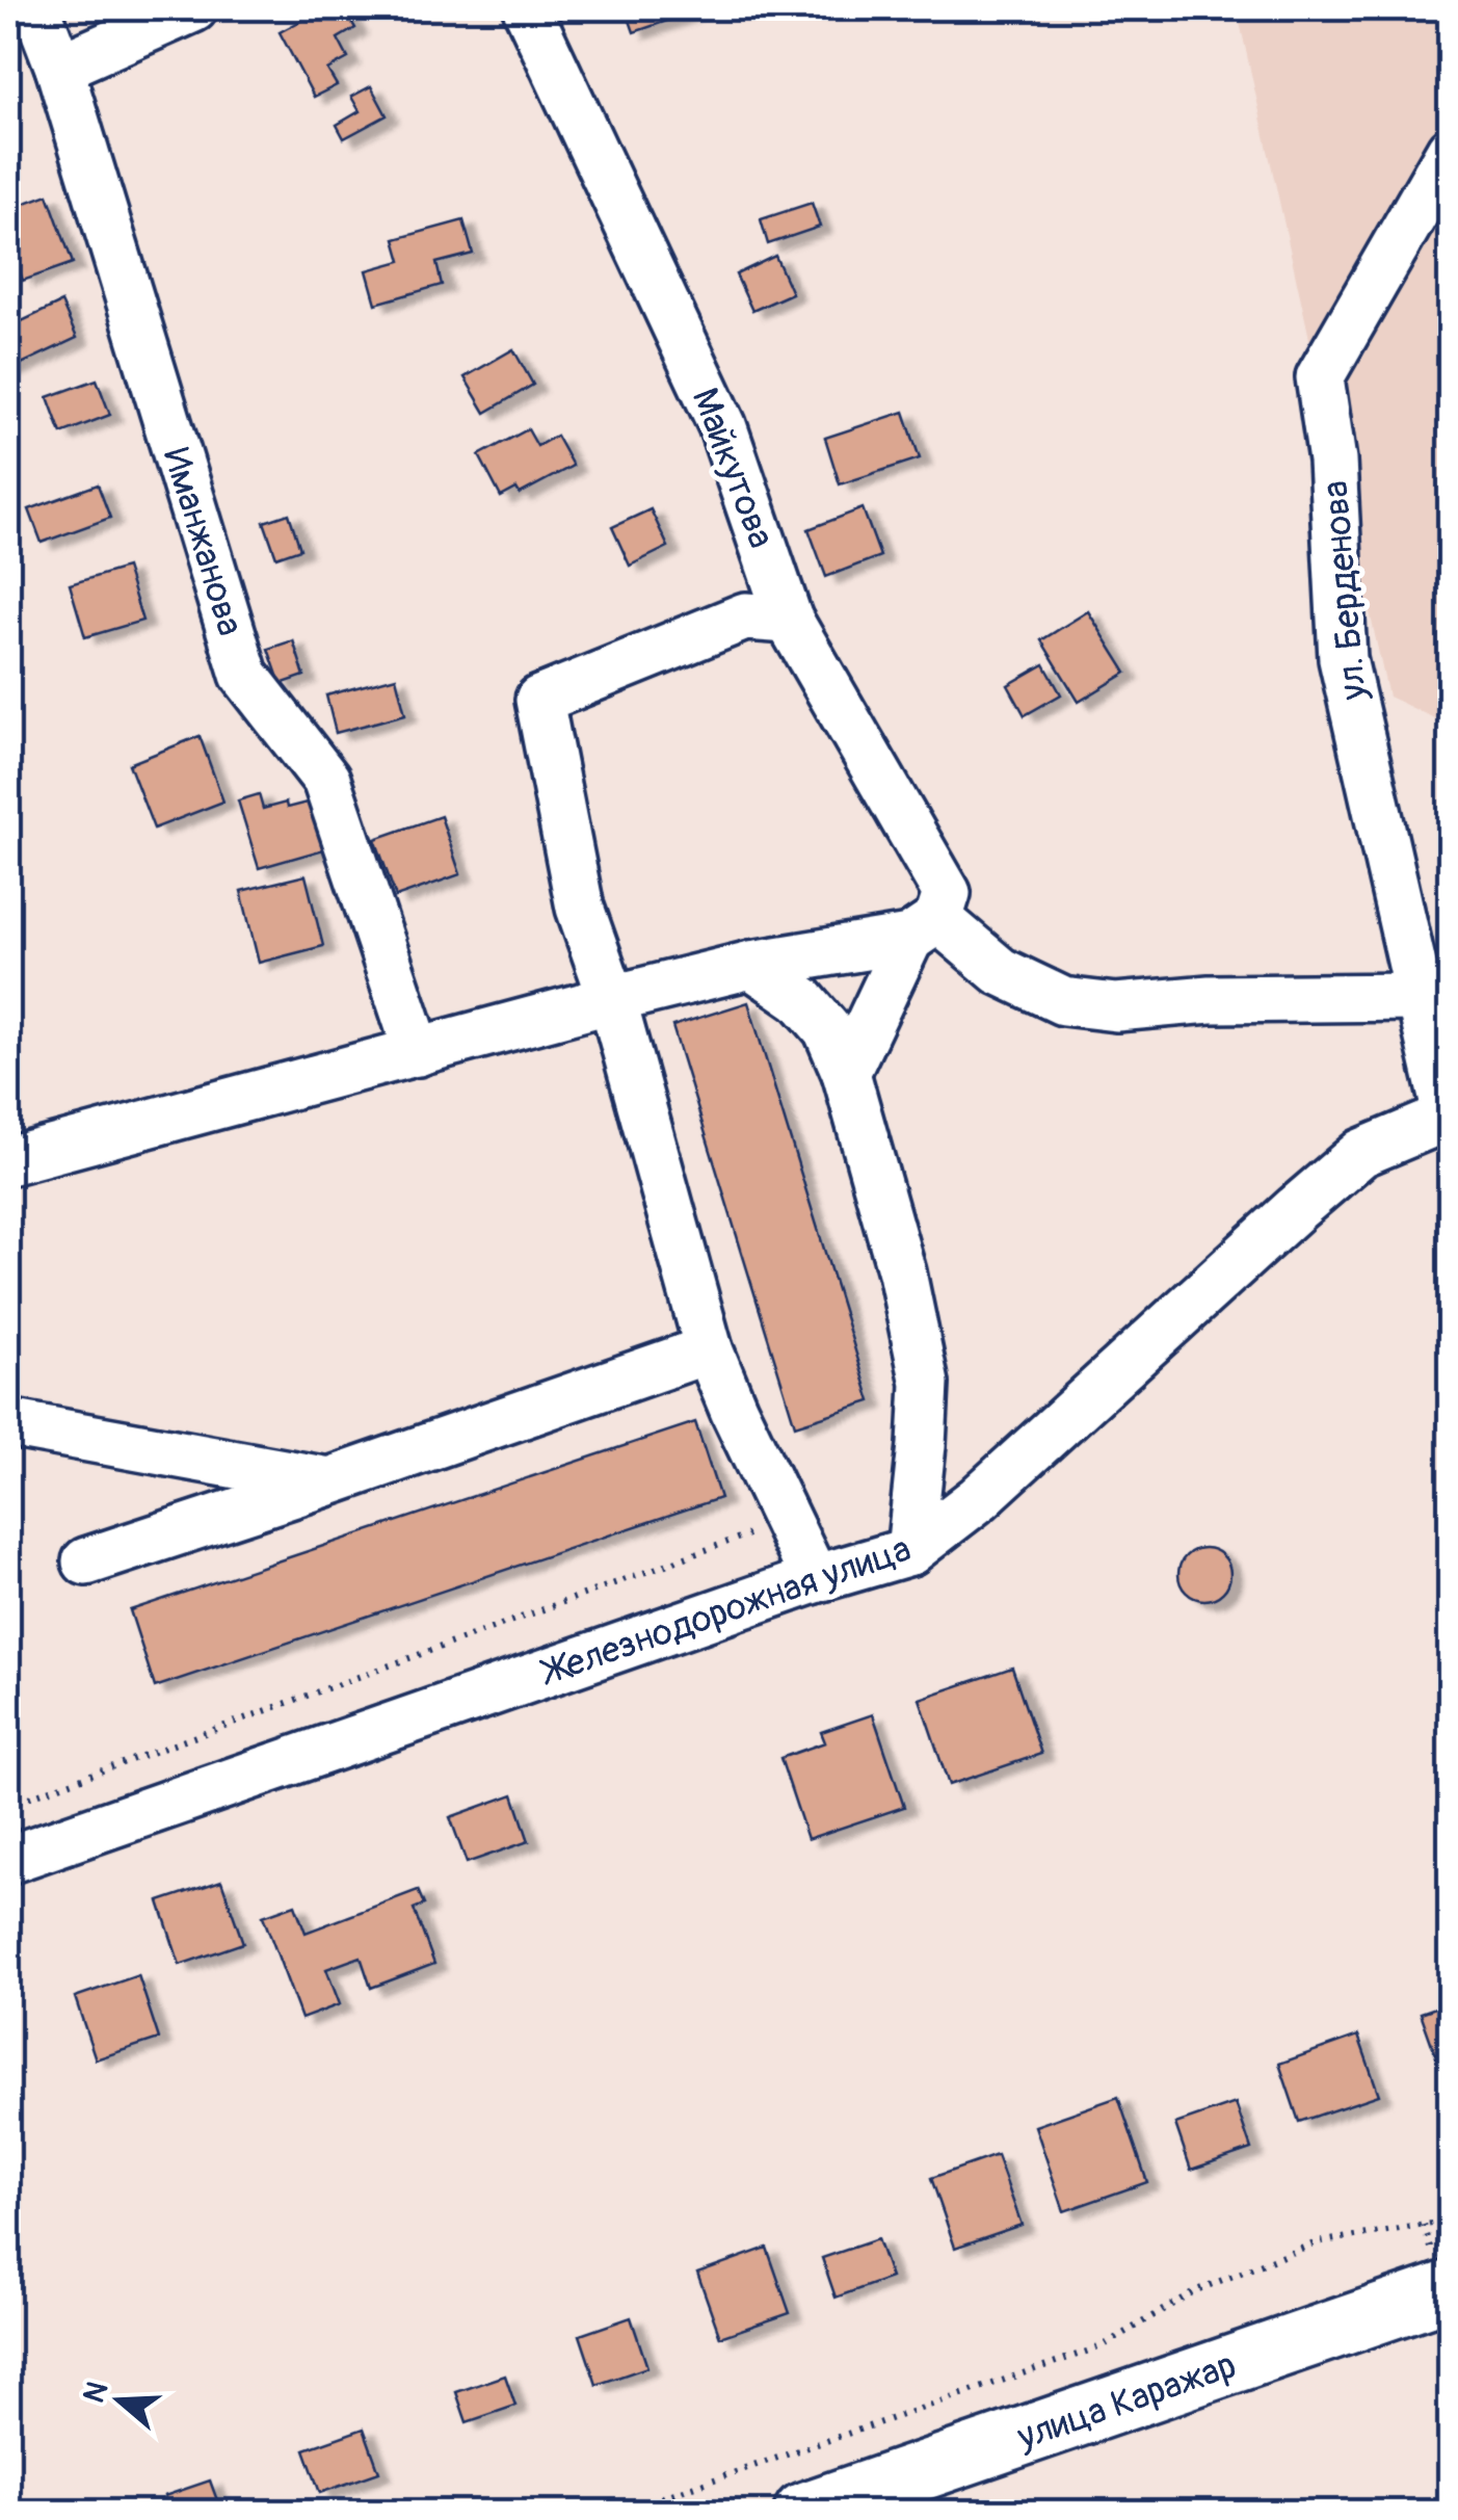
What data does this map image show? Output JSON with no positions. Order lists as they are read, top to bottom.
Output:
{
  "streets": {
    "main road": ["улица Каражар"],
    "street": [
      "Майкутова",
      "Иманжанова",
      "ул. Берденова",
      "Железнодорожная улица"
    ]
  },
  "crossings": [
    ["ул. Берденова", "Железнодорожная улица"]
  ],
  "north": "left"
}
